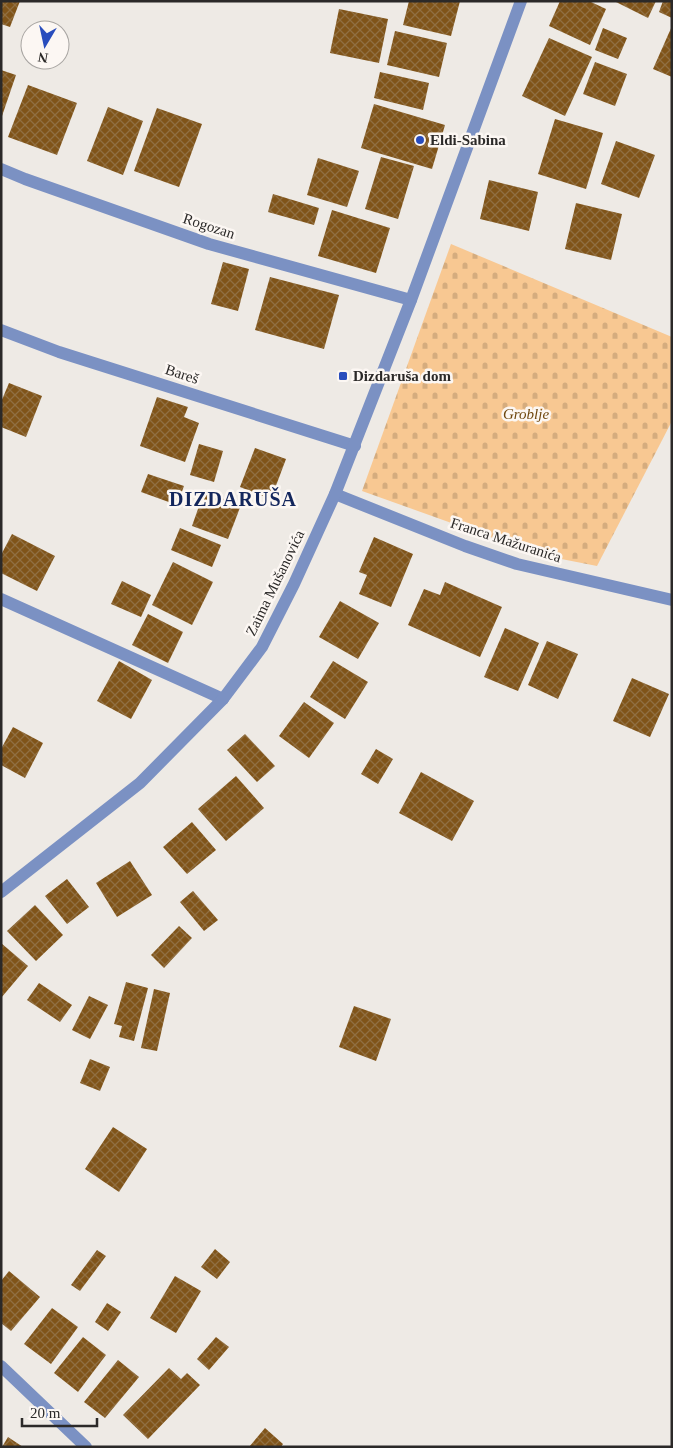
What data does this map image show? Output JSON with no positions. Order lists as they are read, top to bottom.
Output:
{
  "streets": {
    "street": [
      "Rogozan",
      "Bareš",
      "Franca Mažuranića",
      "Zaima Mušanovića"
    ]
  },
  "crossings": [
    ["Rogozan", "Zaima Mušanovića"],
    ["Bareš", "Zaima Mušanovića"],
    ["Franca Mažuranića", "Zaima Mušanovića"]
  ],
  "districts": ["DIZDARUŠA"],
  "parks": ["Groblje"],
  "places": {
    "other": ["Eldi-Sabina"],
    "transit": ["Dizdaruša dom"]
  },
  "scale_bar": "20 m",
  "north": "bottom"
}
